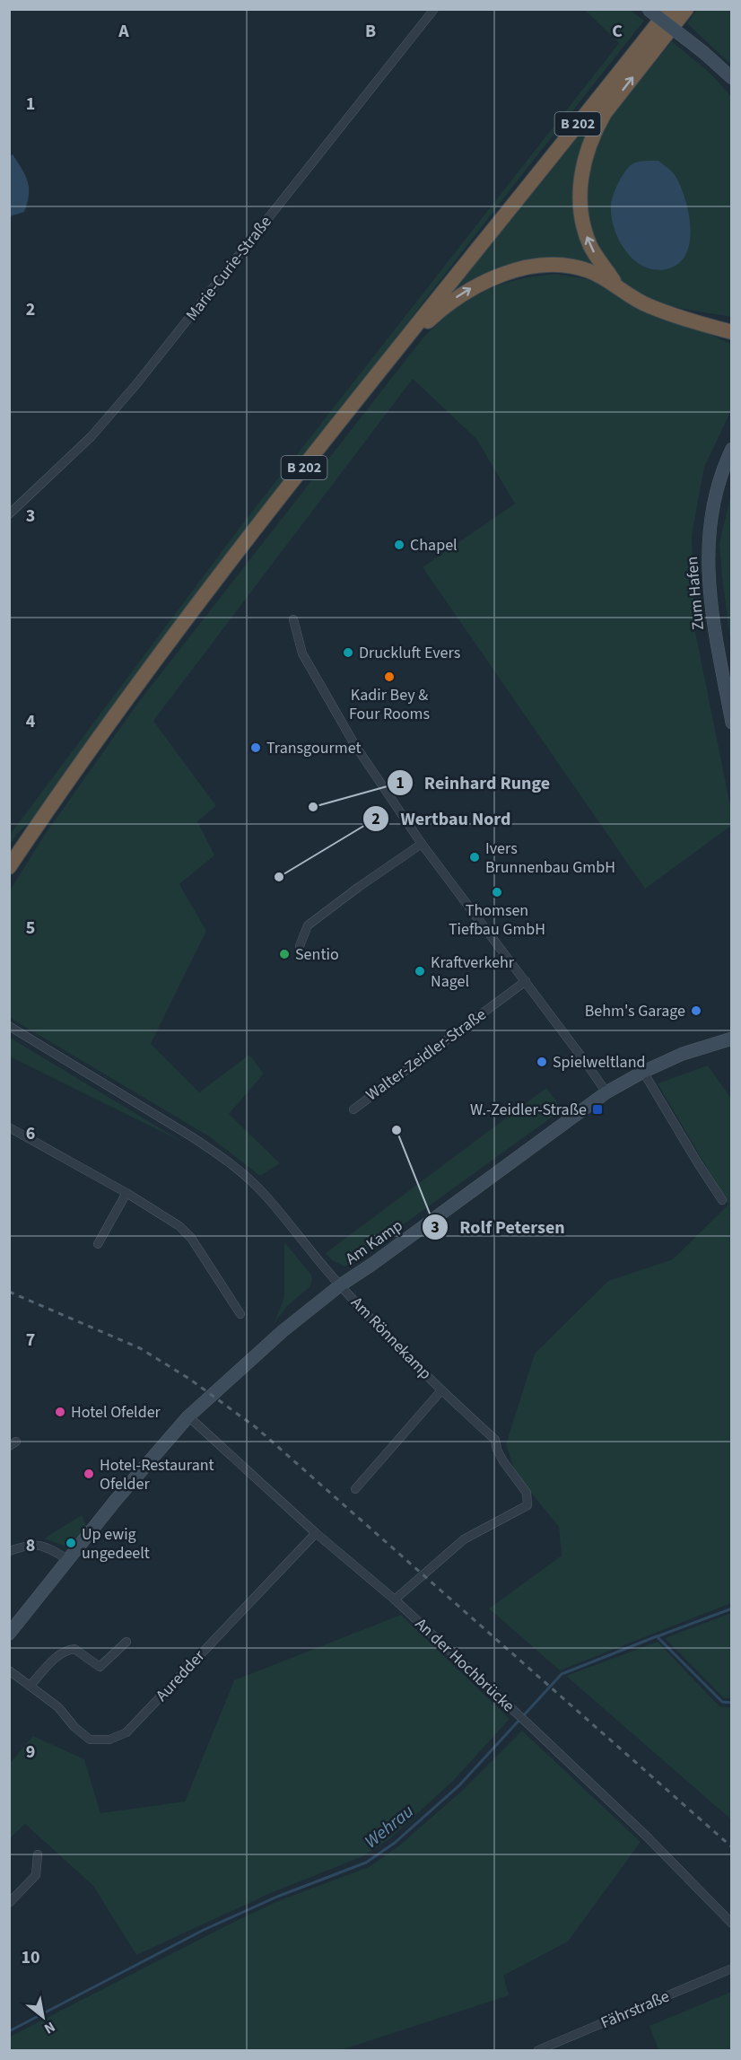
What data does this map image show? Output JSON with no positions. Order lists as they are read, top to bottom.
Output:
{
  "streets": {
    "highway": ["B 202"],
    "main road": ["Zum Hafen", "Am Kamp"],
    "street": [
      "Marie-Curie-Straße",
      "Walter-Zeidler-Straße",
      "Am Rönnekamp",
      "An der Hochbrücke",
      "Auredder",
      "Fährstraße"
    ]
  },
  "crossings": [
    ["Am Kamp", "Am Rönnekamp"],
    ["Am Kamp", "An der Hochbrücke"],
    ["Am Rönnekamp", "An der Hochbrücke"],
    ["An der Hochbrücke", "Auredder"]
  ],
  "water": ["Wehrau"],
  "places": {
    "other": [
      "Chapel",
      "Druckluft Evers",
      "Kadir Bey & Four Rooms",
      "Transgourmet",
      "Reinhard Runge",
      "Ivers Brunnenbau GmbH",
      "Wertbau Nord",
      "Thomsen Tiefbau GmbH",
      "Sentio",
      "Kraftverkehr Nagel",
      "Behm's Garage",
      "Spielweltland",
      "Rolf Petersen",
      "Hotel Ofelder",
      "Hotel-Restaurant Ofelder",
      "Up ewig ungedeelt"
    ],
    "transit": ["W.-Zeidler-Straße"]
  },
  "north": "bottom right",
  "grid": {
    "columns": ["A", "B", "C"],
    "rows": [
      "1",
      "2",
      "3",
      "4",
      "5",
      "6",
      "7",
      "8",
      "9",
      "10"
    ]
  }
}
